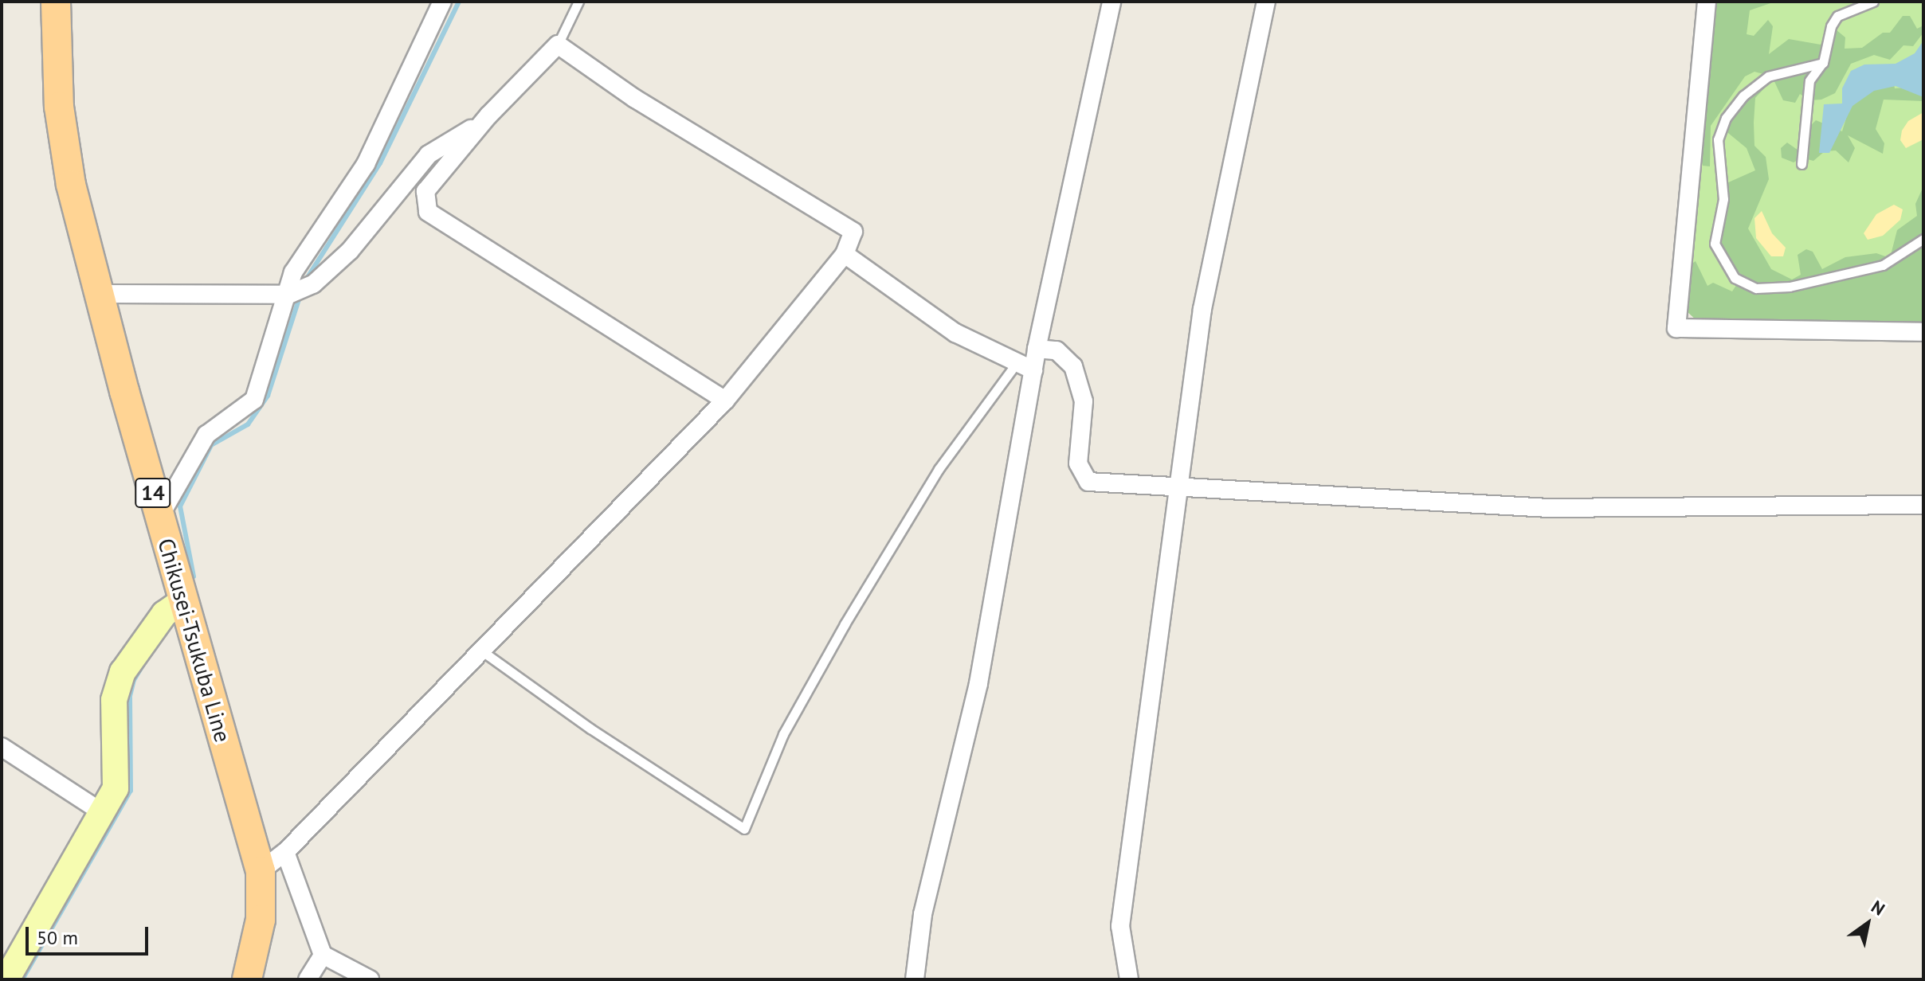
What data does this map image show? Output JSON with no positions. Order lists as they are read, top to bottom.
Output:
{
  "streets": {
    "main road": ["14", "Chikusei-Tsukuba Line"]
  },
  "scale_bar": "50 m",
  "north": "top right"
}
